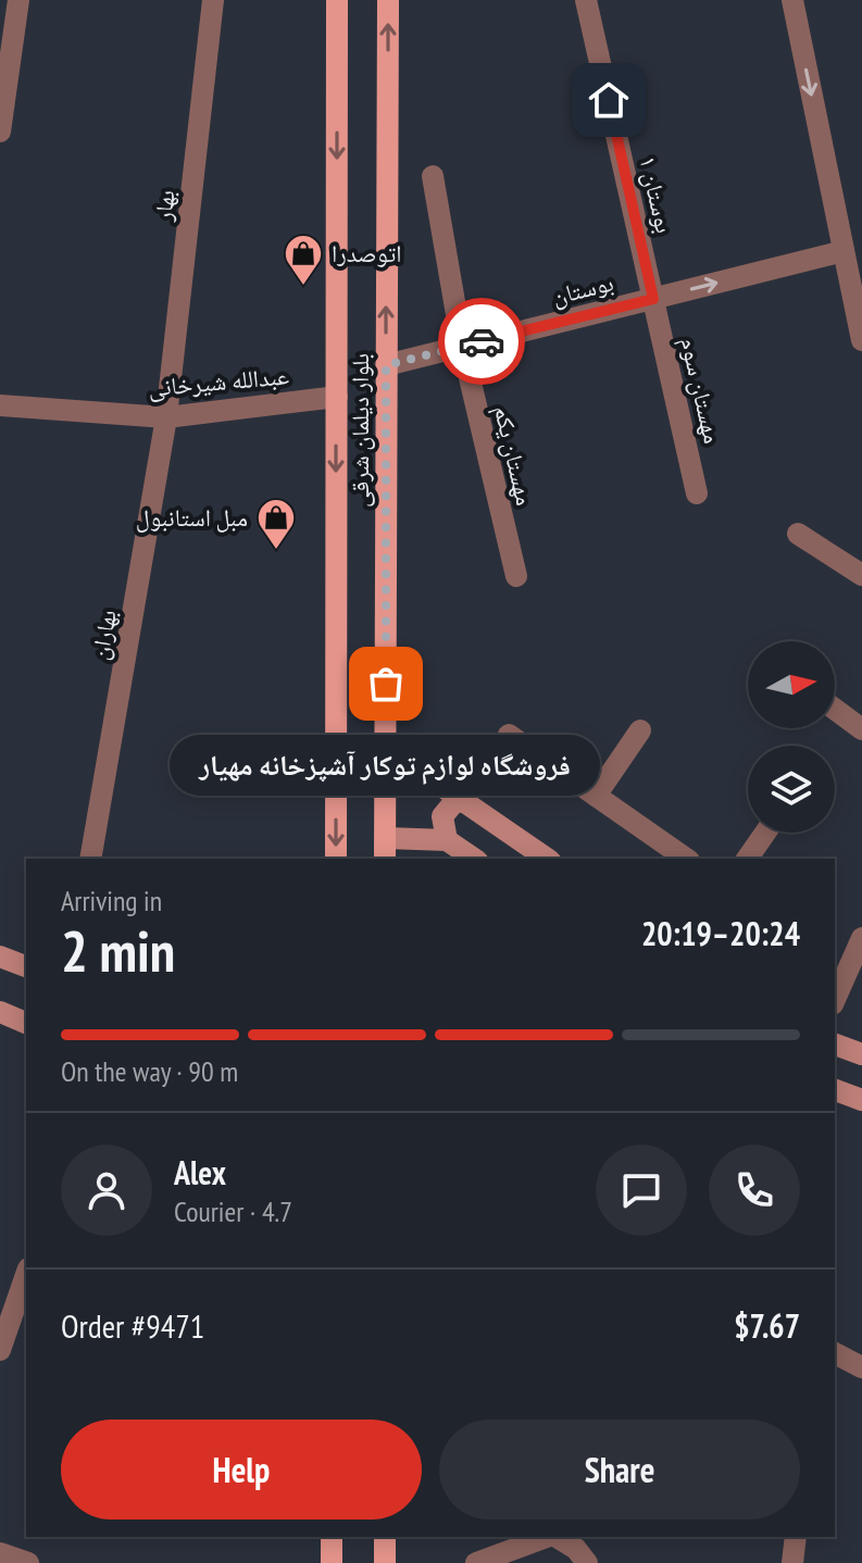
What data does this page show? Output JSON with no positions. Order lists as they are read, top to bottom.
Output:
{
  "streets": {
    "main road": ["بلوار دیلمان شرقی"],
    "street": [
      "بوستان ۱",
      "بهار",
      "بوستان",
      "عبدالله شیرخانی",
      "مهستان سوم",
      "مهستان یکم",
      "بهاران"
    ]
  },
  "crossings": [
    ["بوستان ۱", "بوستان"],
    ["بوستان ۱", "مهستان سوم"],
    ["بهار", "عبدالله شیرخانی"],
    ["بهار", "بهاران"],
    ["بوستان", "مهستان سوم"],
    ["بوستان", "بلوار دیلمان شرقی"],
    ["بوستان", "مهستان یکم"],
    ["عبدالله شیرخانی", "بلوار دیلمان شرقی"],
    ["عبدالله شیرخانی", "بهاران"]
  ],
  "one_way": ["بوستان"],
  "places": {
    "shop": ["اتوصدرا", "مبل استانبول"],
    "other": ["فروشگاه لوازم توکار آشپزخانه مهیار"]
  },
  "north": "right",
  "page": {
    "bubble": "فروشگاه لوازم توکار آشپزخانه مهیار",
    "heading": ["2 min", "Arriving in", "20:19–20:24"],
    "panel": [
      "Alex",
      "Courier · 4.7",
      "Order #9471",
      "$7.67"
    ],
    "bar": "On the way · 90 m",
    "buttons": ["Help", "Share"]
  }
}
